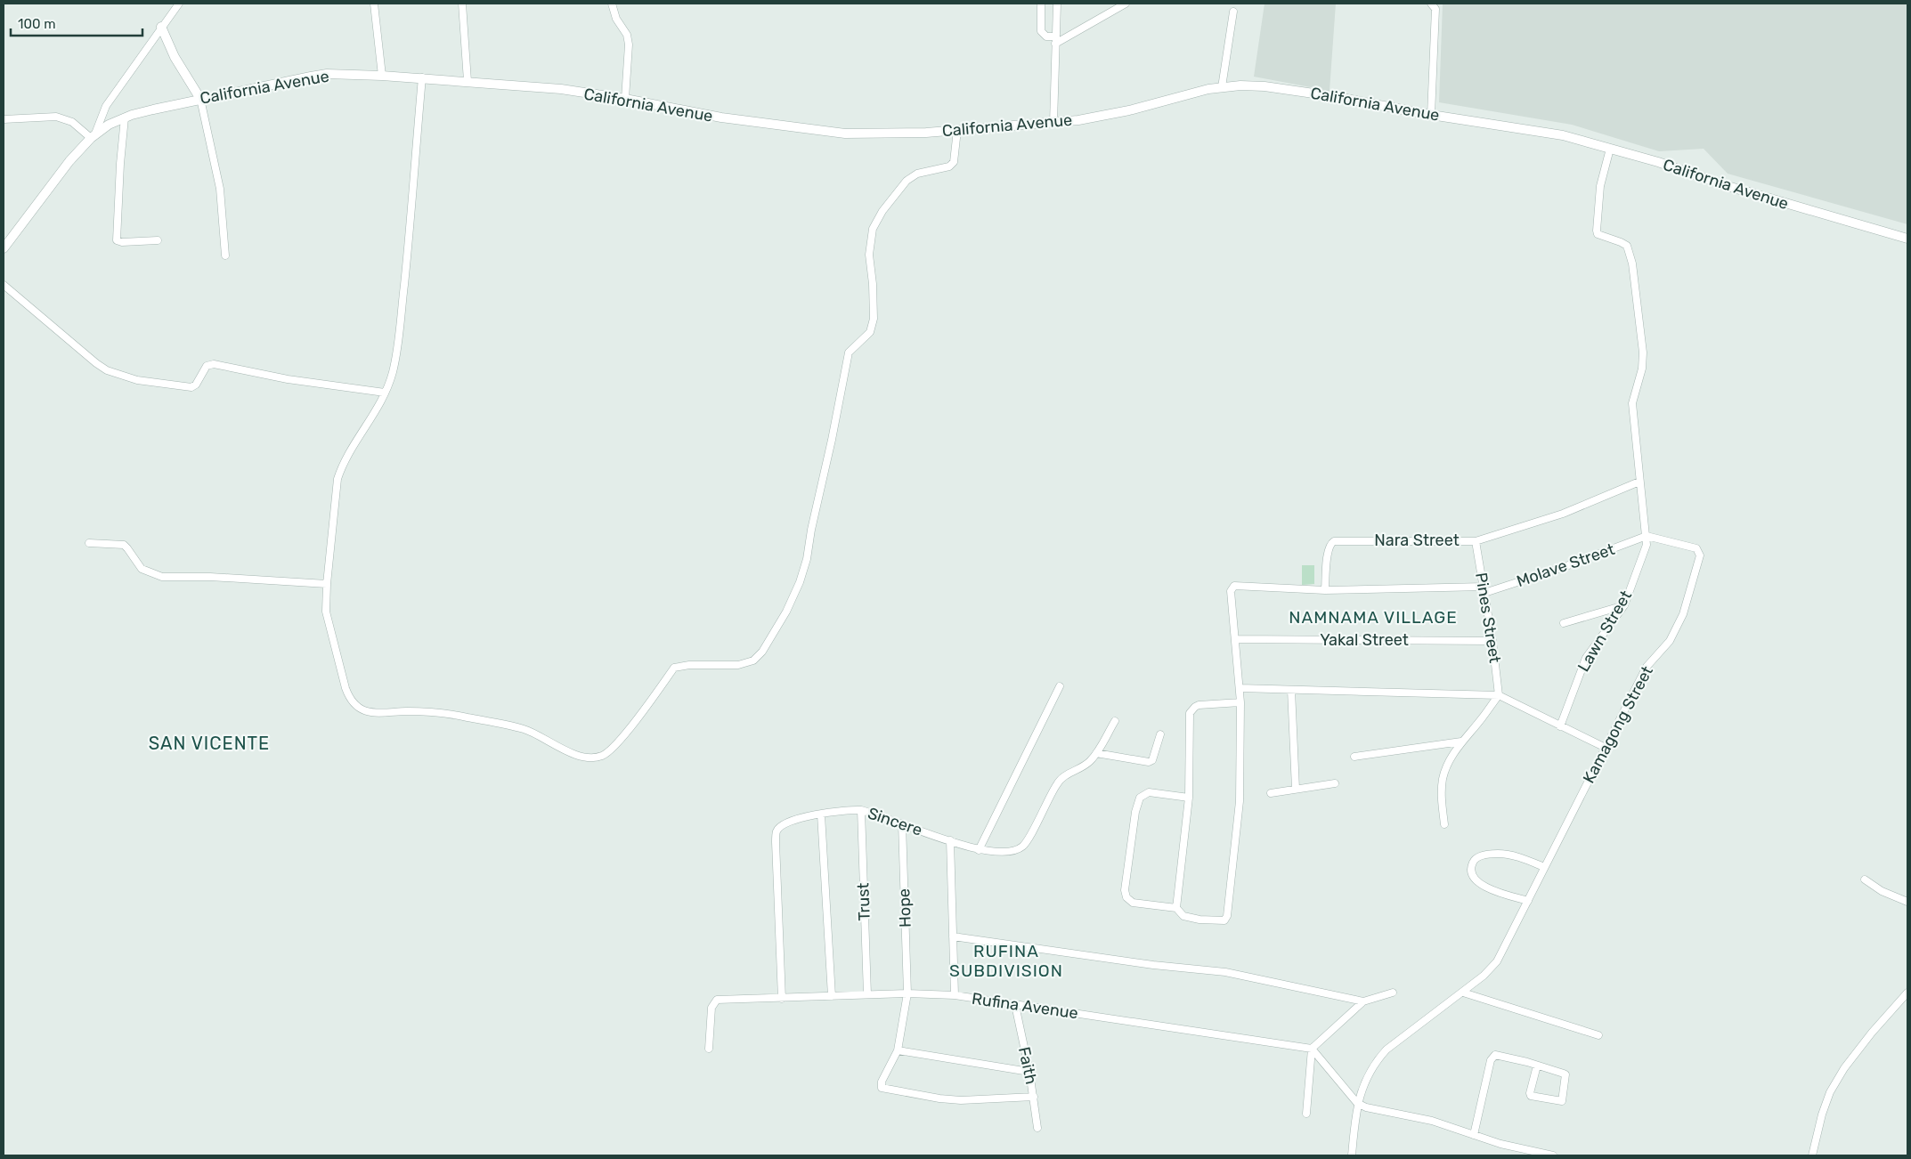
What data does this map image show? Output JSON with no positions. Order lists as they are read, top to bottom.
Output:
{
  "streets": {
    "street": [
      "California Avenue",
      "Nara Street",
      "Molave Street",
      "Pines Street",
      "Lawn Street",
      "Yakal Street",
      "Kamagong Street",
      "Sincere",
      "Trust",
      "Hope",
      "Rufina Avenue",
      "Faith"
    ]
  },
  "crossings": [
    ["Nara Street", "Molave Street"],
    ["Nara Street", "Pines Street"],
    ["Molave Street", "Pines Street"],
    ["Molave Street", "Lawn Street"],
    ["Molave Street", "Kamagong Street"],
    ["Pines Street", "Yakal Street"],
    ["Lawn Street", "Kamagong Street"],
    ["Sincere", "Trust"],
    ["Sincere", "Hope"],
    ["Sincere", "Rufina Avenue"],
    ["Trust", "Rufina Avenue"],
    ["Hope", "Rufina Avenue"],
    ["Hope", "Faith"],
    ["Rufina Avenue", "Faith"]
  ],
  "districts": ["NAMNAMA VILLAGE", "SAN VICENTE", "RUFINA SUBDIVISION"],
  "scale_bar": "100 m"
}
